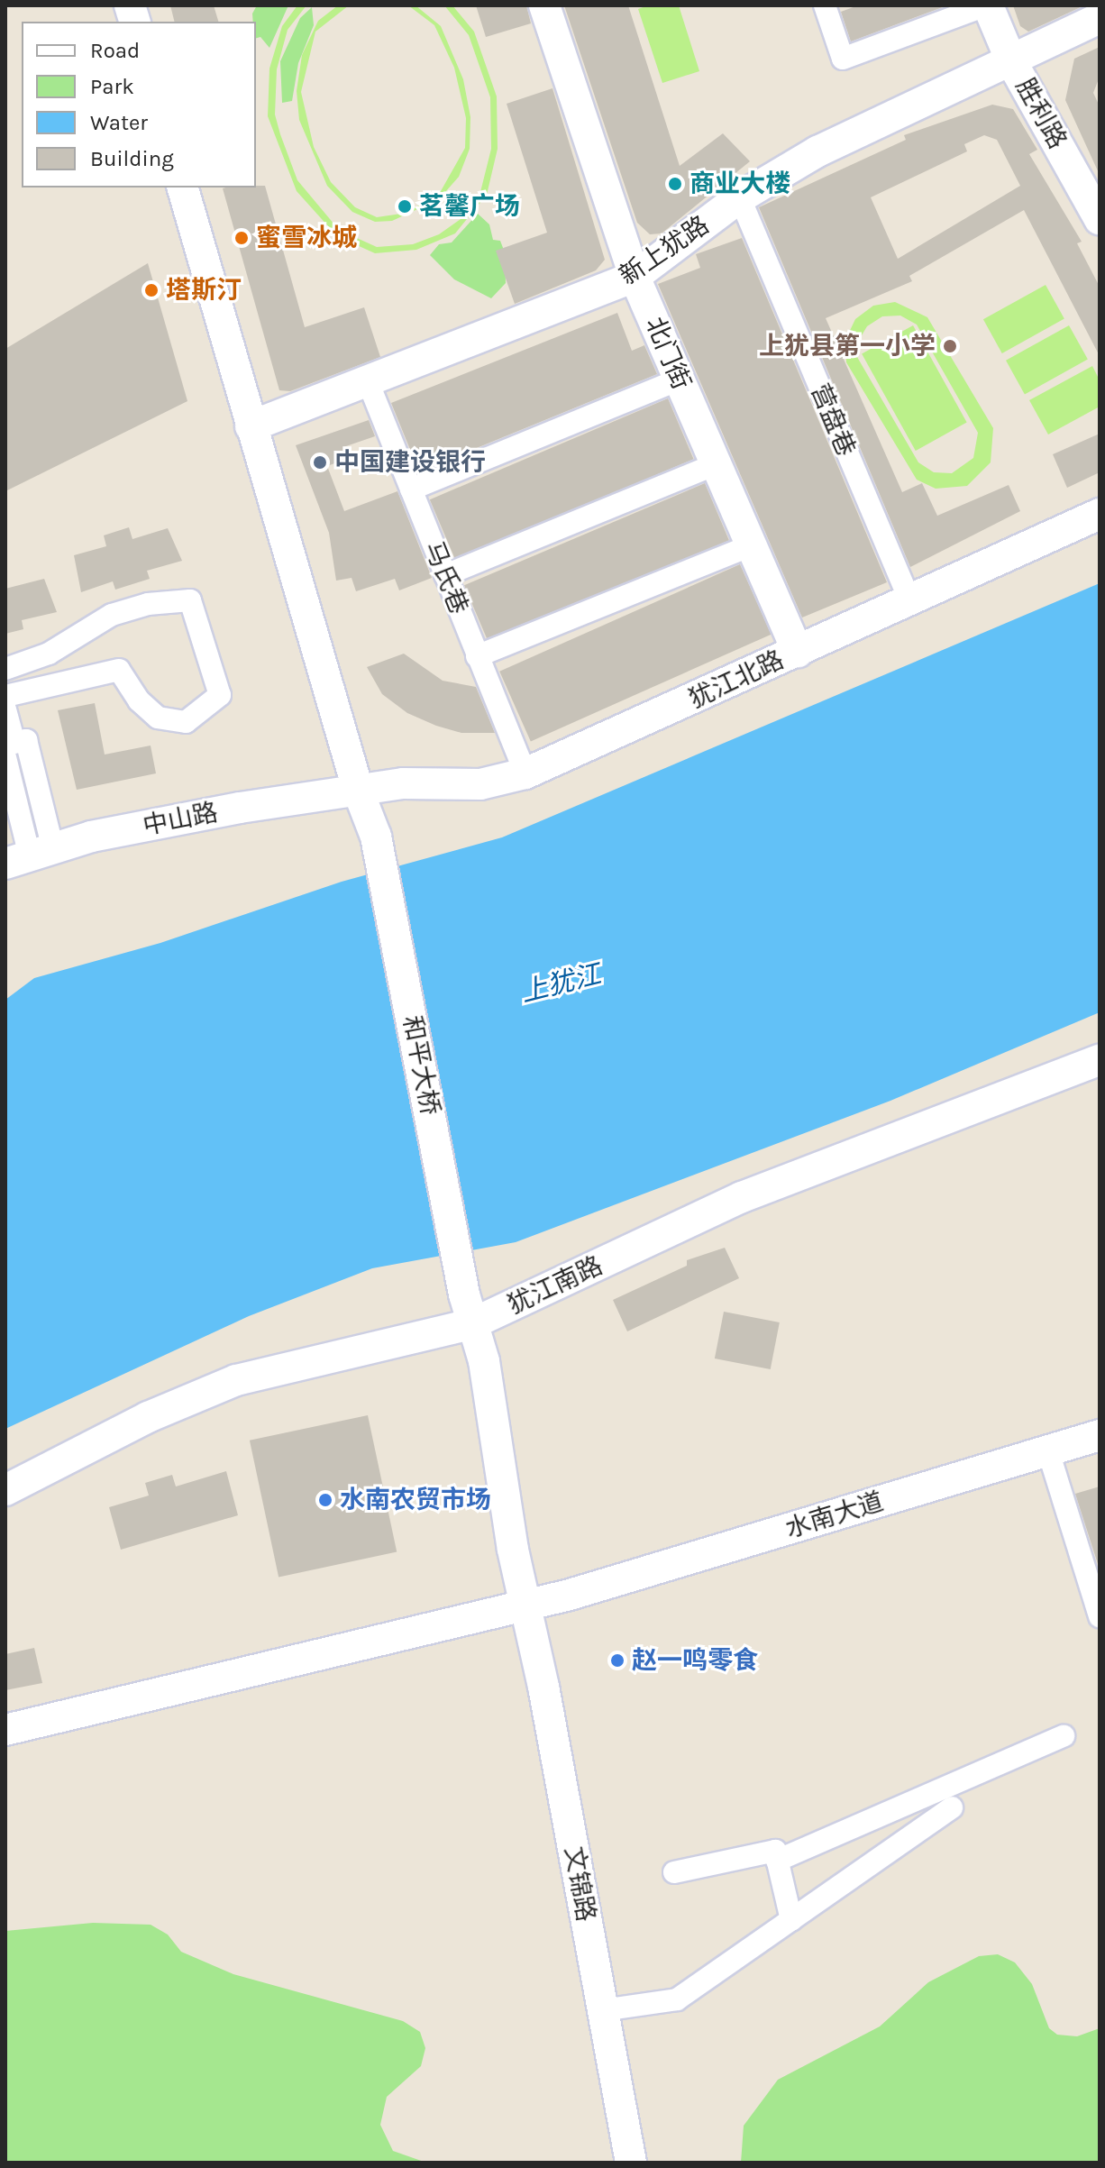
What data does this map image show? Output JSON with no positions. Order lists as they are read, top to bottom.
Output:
{
  "streets": {
    "street": [
      "胜利路",
      "新上犹路",
      "北门街",
      "营盘巷",
      "马氏巷",
      "犹江北路",
      "中山路",
      "和平大桥",
      "犹江南路",
      "水南大道",
      "文锦路"
    ]
  },
  "crossings": [
    ["胜利路", "新上犹路"],
    ["新上犹路", "北门街"],
    ["新上犹路", "营盘巷"],
    ["新上犹路", "马氏巷"],
    ["新上犹路", "和平大桥"],
    ["北门街", "犹江北路"],
    ["营盘巷", "犹江北路"],
    ["马氏巷", "犹江北路"],
    ["犹江北路", "中山路"],
    ["犹江北路", "和平大桥"],
    ["中山路", "和平大桥"],
    ["和平大桥", "犹江南路"],
    ["和平大桥", "文锦路"],
    ["犹江南路", "文锦路"],
    ["水南大道", "文锦路"]
  ],
  "water": ["上犹江"],
  "places": [
    "商业大楼",
    "茗馨广场",
    "蜜雪冰城",
    "塔斯汀",
    "上犹县第一小学",
    "中国建设银行",
    "水南农贸市场",
    "赵一鸣零食"
  ],
  "legend": [
    "Road",
    "Park",
    "Water",
    "Building"
  ]
}
